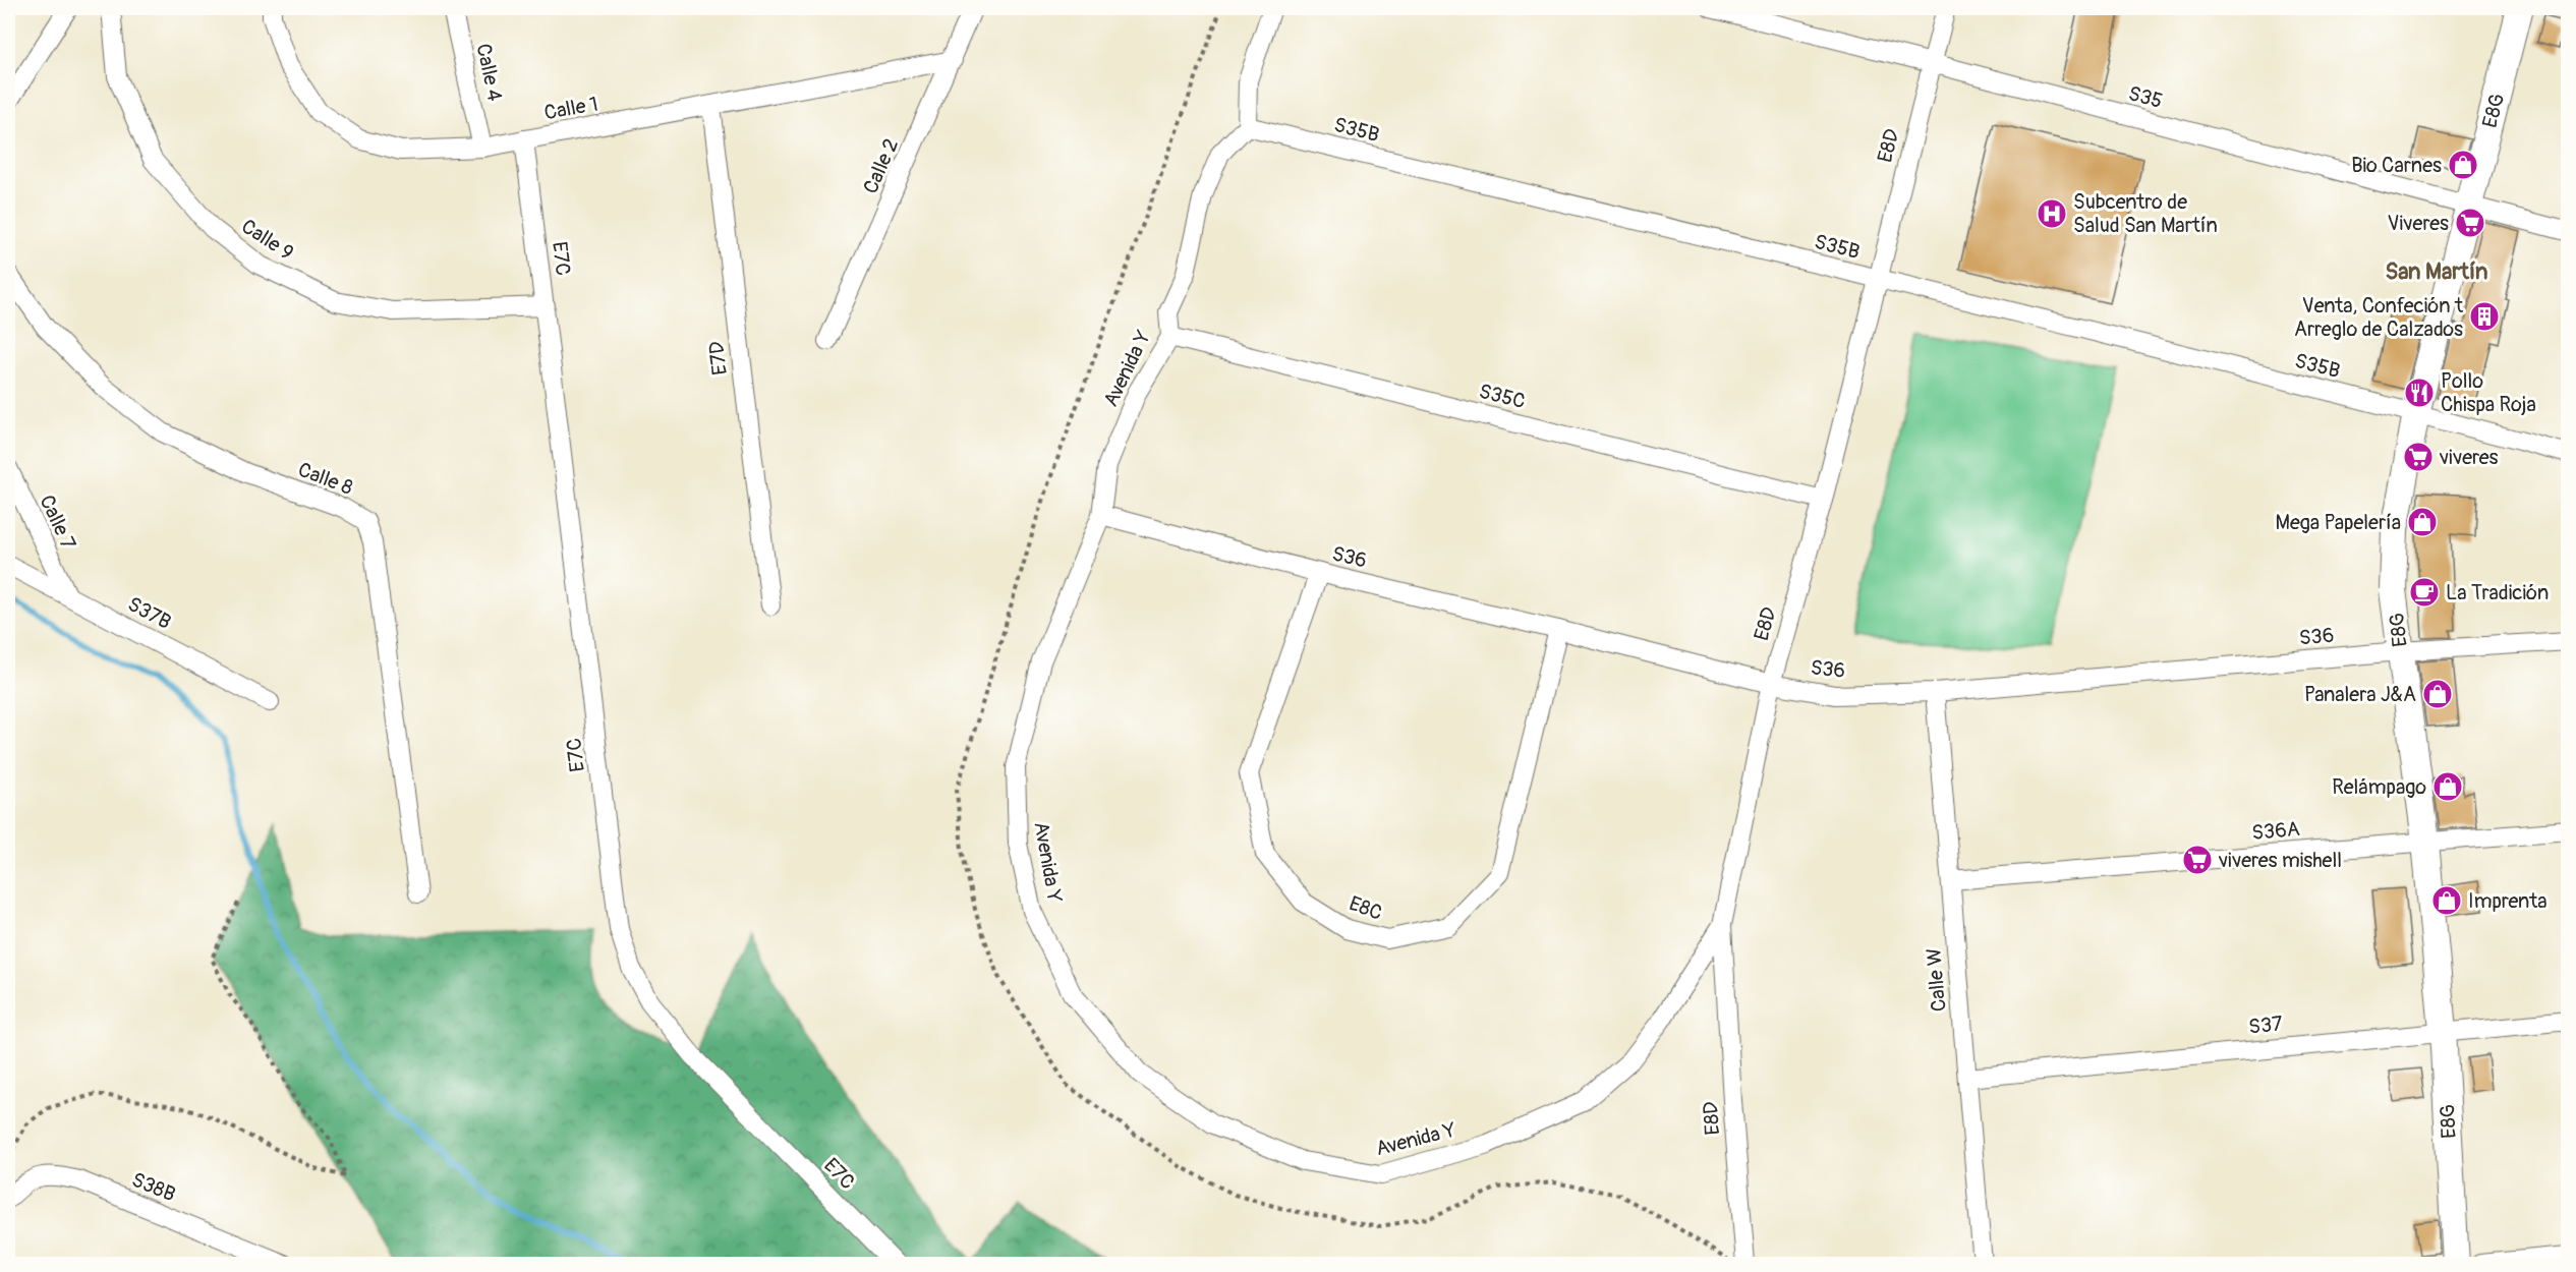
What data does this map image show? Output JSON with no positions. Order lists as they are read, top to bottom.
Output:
{
  "streets": {
    "street": [
      "Calle 4",
      "S35",
      "Calle 1",
      "E8G",
      "S35B",
      "E8D",
      "Calle 2",
      "Calle 9",
      "E7C",
      "E7D",
      "Avenida Y",
      "S35C",
      "Calle 8",
      "Calle 7",
      "S36",
      "S37B",
      "S36A",
      "E8C",
      "Calle W",
      "S37",
      "S38B"
    ]
  },
  "crossings": [
    ["Calle 4", "Calle 1"],
    ["S35", "E8G"],
    ["S35", "E8D"],
    ["Calle 1", "Calle 2"],
    ["Calle 1", "E7C"],
    ["Calle 1", "E7D"],
    ["E8G", "S35B"],
    ["E8G", "S36"],
    ["E8G", "S36A"],
    ["E8G", "S37"],
    ["S35B", "E8D"],
    ["S35B", "Avenida Y"],
    ["E8D", "Avenida Y"],
    ["E8D", "S35C"],
    ["E8D", "S36"],
    ["Calle 9", "E7C"],
    ["Avenida Y", "S35C"],
    ["Avenida Y", "S36"],
    ["Calle 7", "S37B"],
    ["S36", "E8C"],
    ["S36", "Calle W"],
    ["S36A", "Calle W"],
    ["Calle W", "S37"]
  ],
  "districts": ["San Martín"],
  "places": {
    "shop": [
      "Bio Carnes",
      "Mega Papelería",
      "Panalera J&A",
      "Relámpago",
      "Imprenta"
    ],
    "hospital": ["Subcentro de Salud San Martín"],
    "supermarket": ["Viveres", "viveres", "viveres mishell"],
    "building": ["Venta, Confeción t Arreglo de Calzados"],
    "restaurant": ["Pollo Chispa Roja"],
    "cafe": ["La Tradición"]
  }
}
